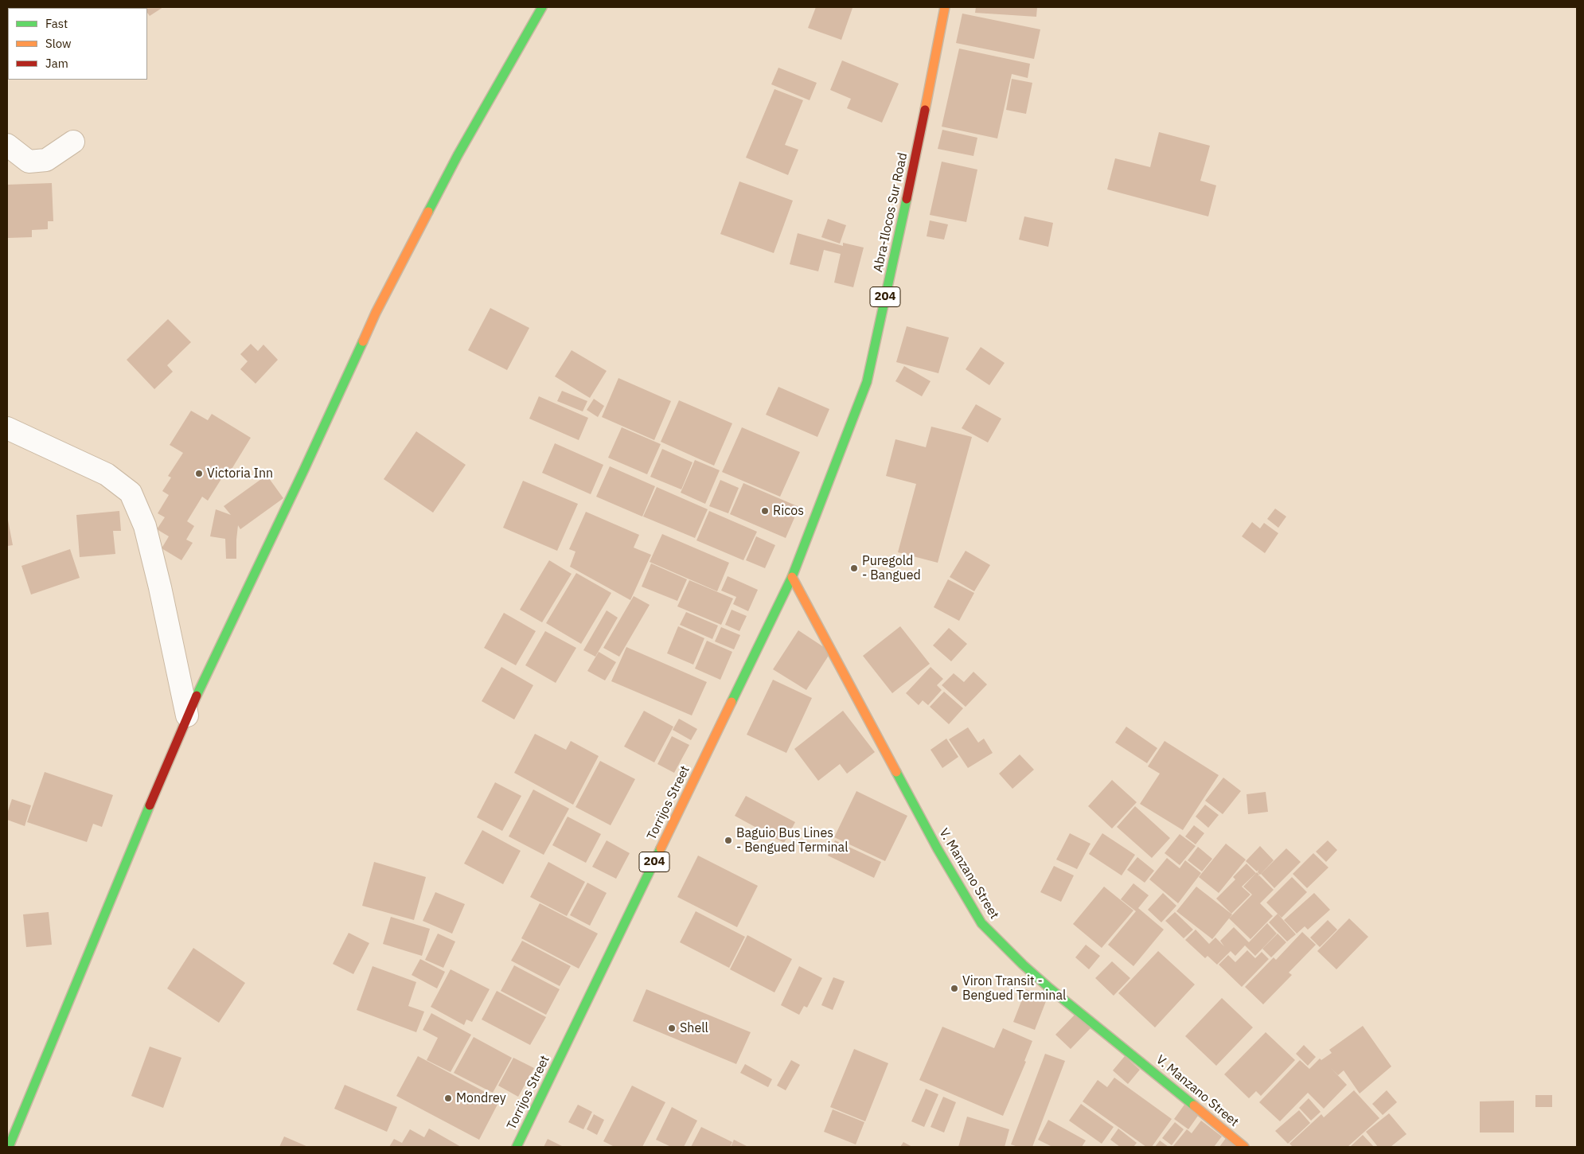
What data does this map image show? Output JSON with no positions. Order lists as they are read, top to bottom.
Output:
{
  "streets": {
    "street": [
      "Abra-Ilocos Sur Road",
      "204",
      "Torrijos Street",
      "V. Manzano Street"
    ]
  },
  "crossings": [
    ["Abra-Ilocos Sur Road", "Torrijos Street"],
    ["Abra-Ilocos Sur Road", "V. Manzano Street"],
    ["Torrijos Street", "V. Manzano Street"]
  ],
  "places": [
    "Victoria Inn",
    "Ricos",
    "Puregold - Bangued",
    "Baguio Bus Lines - Bengued Terminal",
    "Viron Transit - Bengued Terminal",
    "Shell",
    "Mondrey"
  ],
  "legend": ["Fast", "Slow", "Jam"]
}
